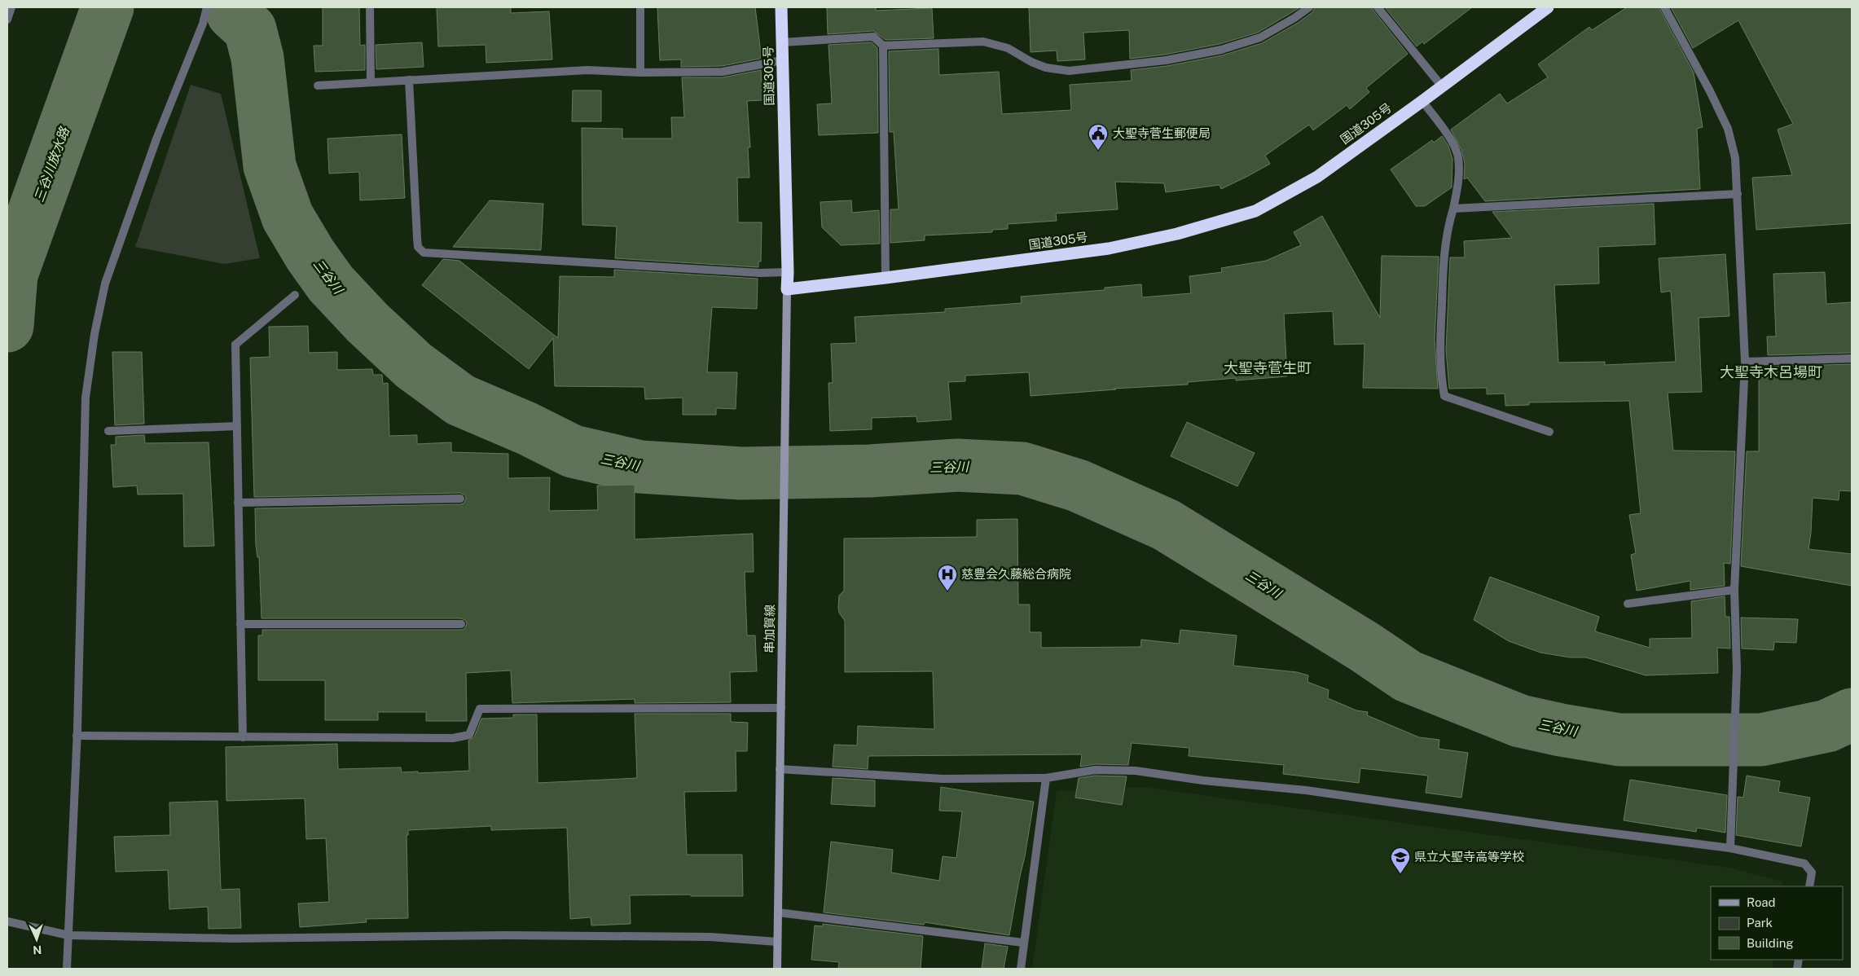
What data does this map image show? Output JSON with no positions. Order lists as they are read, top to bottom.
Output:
{
  "streets": {
    "highway": ["国道305号"],
    "main road": ["串加賀線"]
  },
  "crossings": [
    ["国道305号", "串加賀線"]
  ],
  "districts": ["大聖寺菅生町", "大聖寺木呂場町"],
  "water": ["三谷川放水路", "三谷川"],
  "places": {
    "public building": ["大聖寺菅生郵便局"],
    "hospital": ["慈豊会久藤総合病院"],
    "school or university": ["県立大聖寺高等学校"]
  },
  "legend": ["Road", "Park", "Building"],
  "north": "bottom"
}
